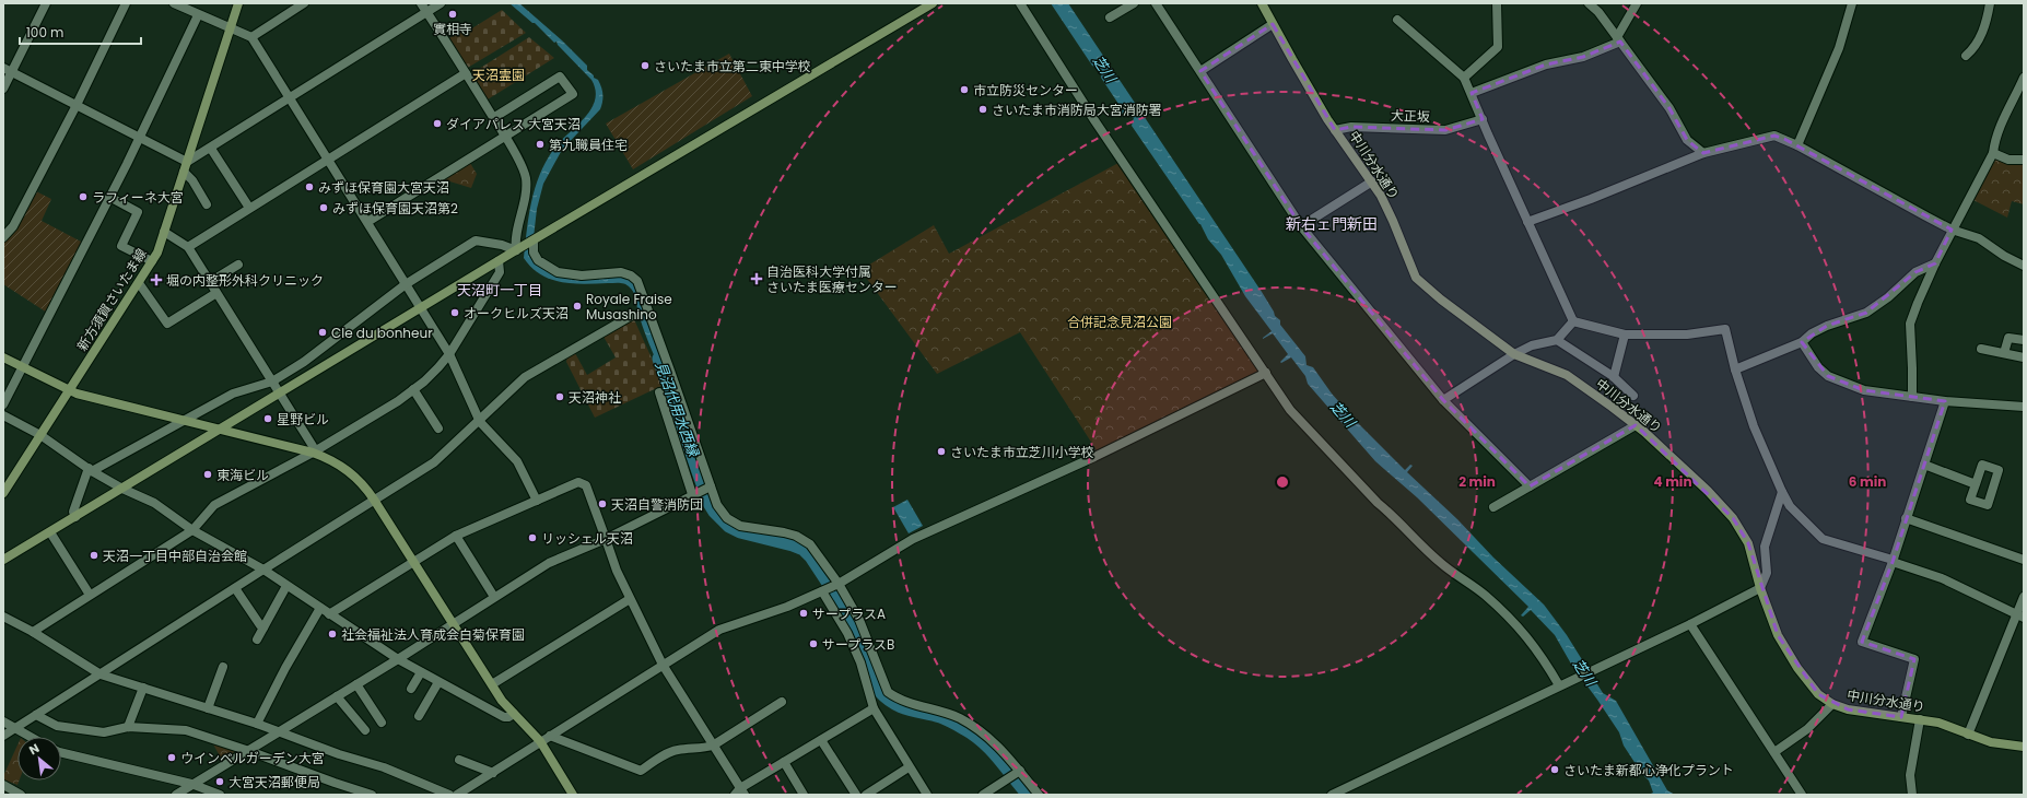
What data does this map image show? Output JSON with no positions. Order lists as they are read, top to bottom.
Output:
{
  "streets": {
    "street": ["大正坂", "中川分水通り", "新方須賀さいたま線"]
  },
  "crossings": [
    ["大正坂", "中川分水通り"]
  ],
  "districts": ["新右ェ門新田", "天沼町一丁目"],
  "water": ["芝川", "見沼代用水西縁"],
  "parks": ["天沼霊園", "合併記念見沼公園"],
  "places": {
    "other": [
      "實相寺",
      "さいたま市立第二東中学校",
      "市立防災センター",
      "さいたま市消防局大宮消防署",
      "ダイアパレス 大宮天沼",
      "第九職員住宅",
      "みずほ保育園大宮天沼",
      "ラフィーネ大宮",
      "みずほ保育園天沼第2",
      "Royale Fraise Musashino",
      "オークヒルズ天沼",
      "Cle du bonheur",
      "天沼神社",
      "星野ビル",
      "さいたま市立芝川小学校",
      "東海ビル",
      "天沼自警消防団",
      "リッシェル天沼",
      "天沼一丁目中部自治会館",
      "サープラスA",
      "社会福祉法人育成会白菊保育園",
      "サープラスB",
      "ウインベルガーデン大宮",
      "さいたま新都心浄化プラント",
      "大宮天沼郵便局"
    ],
    "health": ["自治医科大学付属 さいたま医療センター", "堀の内整形外科クリニック"]
  },
  "scale_bar": "100 m",
  "north": "top left",
  "rings": ["2 min", "4 min", "6 min"]
}
